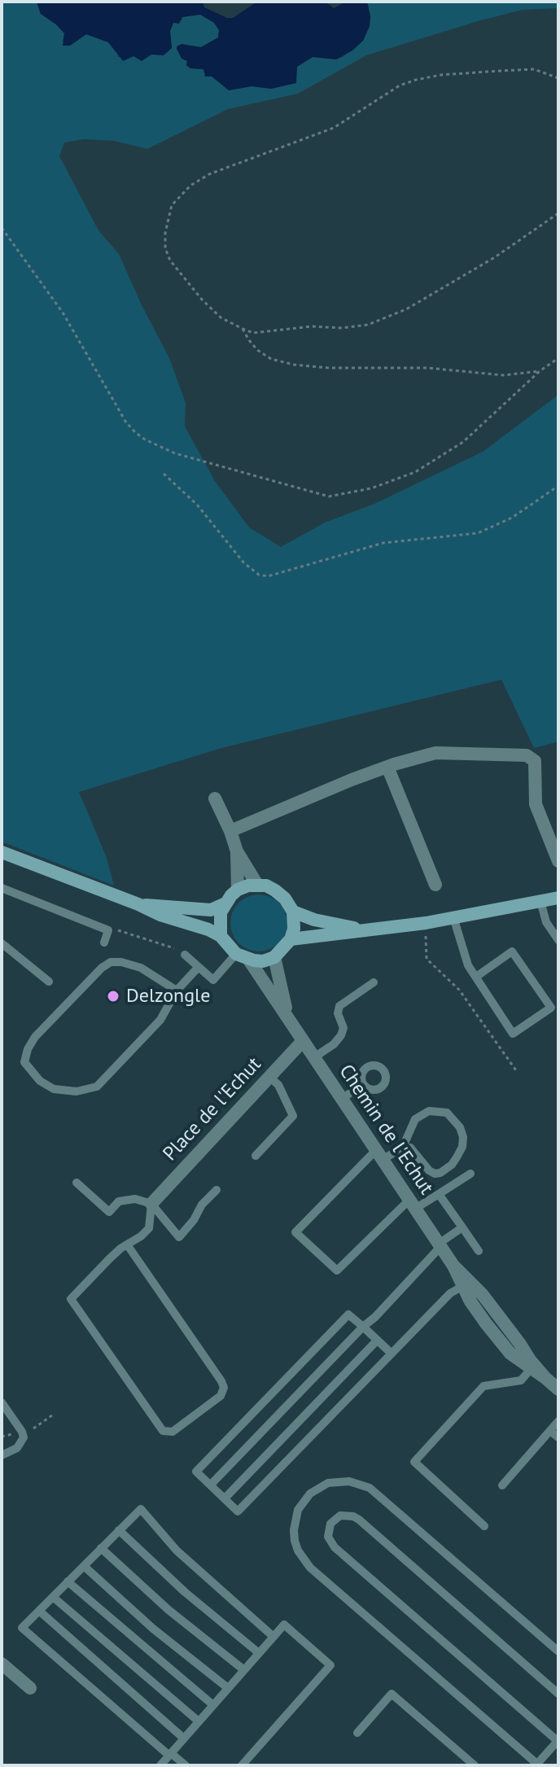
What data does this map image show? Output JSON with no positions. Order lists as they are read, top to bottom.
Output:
{
  "streets": {
    "street": ["Place de l'Echut", "Chemin de l'Echut"]
  },
  "crossings": [
    ["Place de l'Echut", "Chemin de l'Echut"]
  ],
  "places": ["Delzongle"]
}
